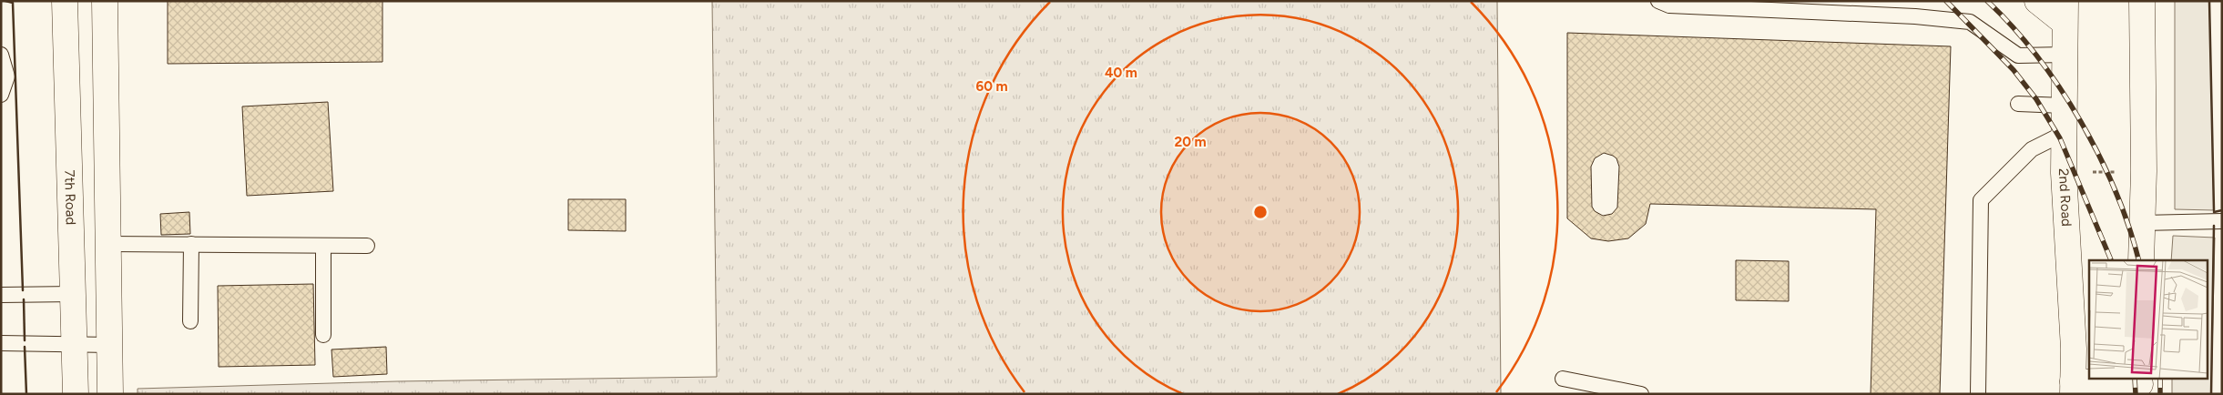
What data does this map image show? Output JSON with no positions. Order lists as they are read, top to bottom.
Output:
{
  "streets": {
    "street": ["7th Road", "2nd Road"]
  },
  "rings": ["40 m", "60 m", "20 m"]
}
